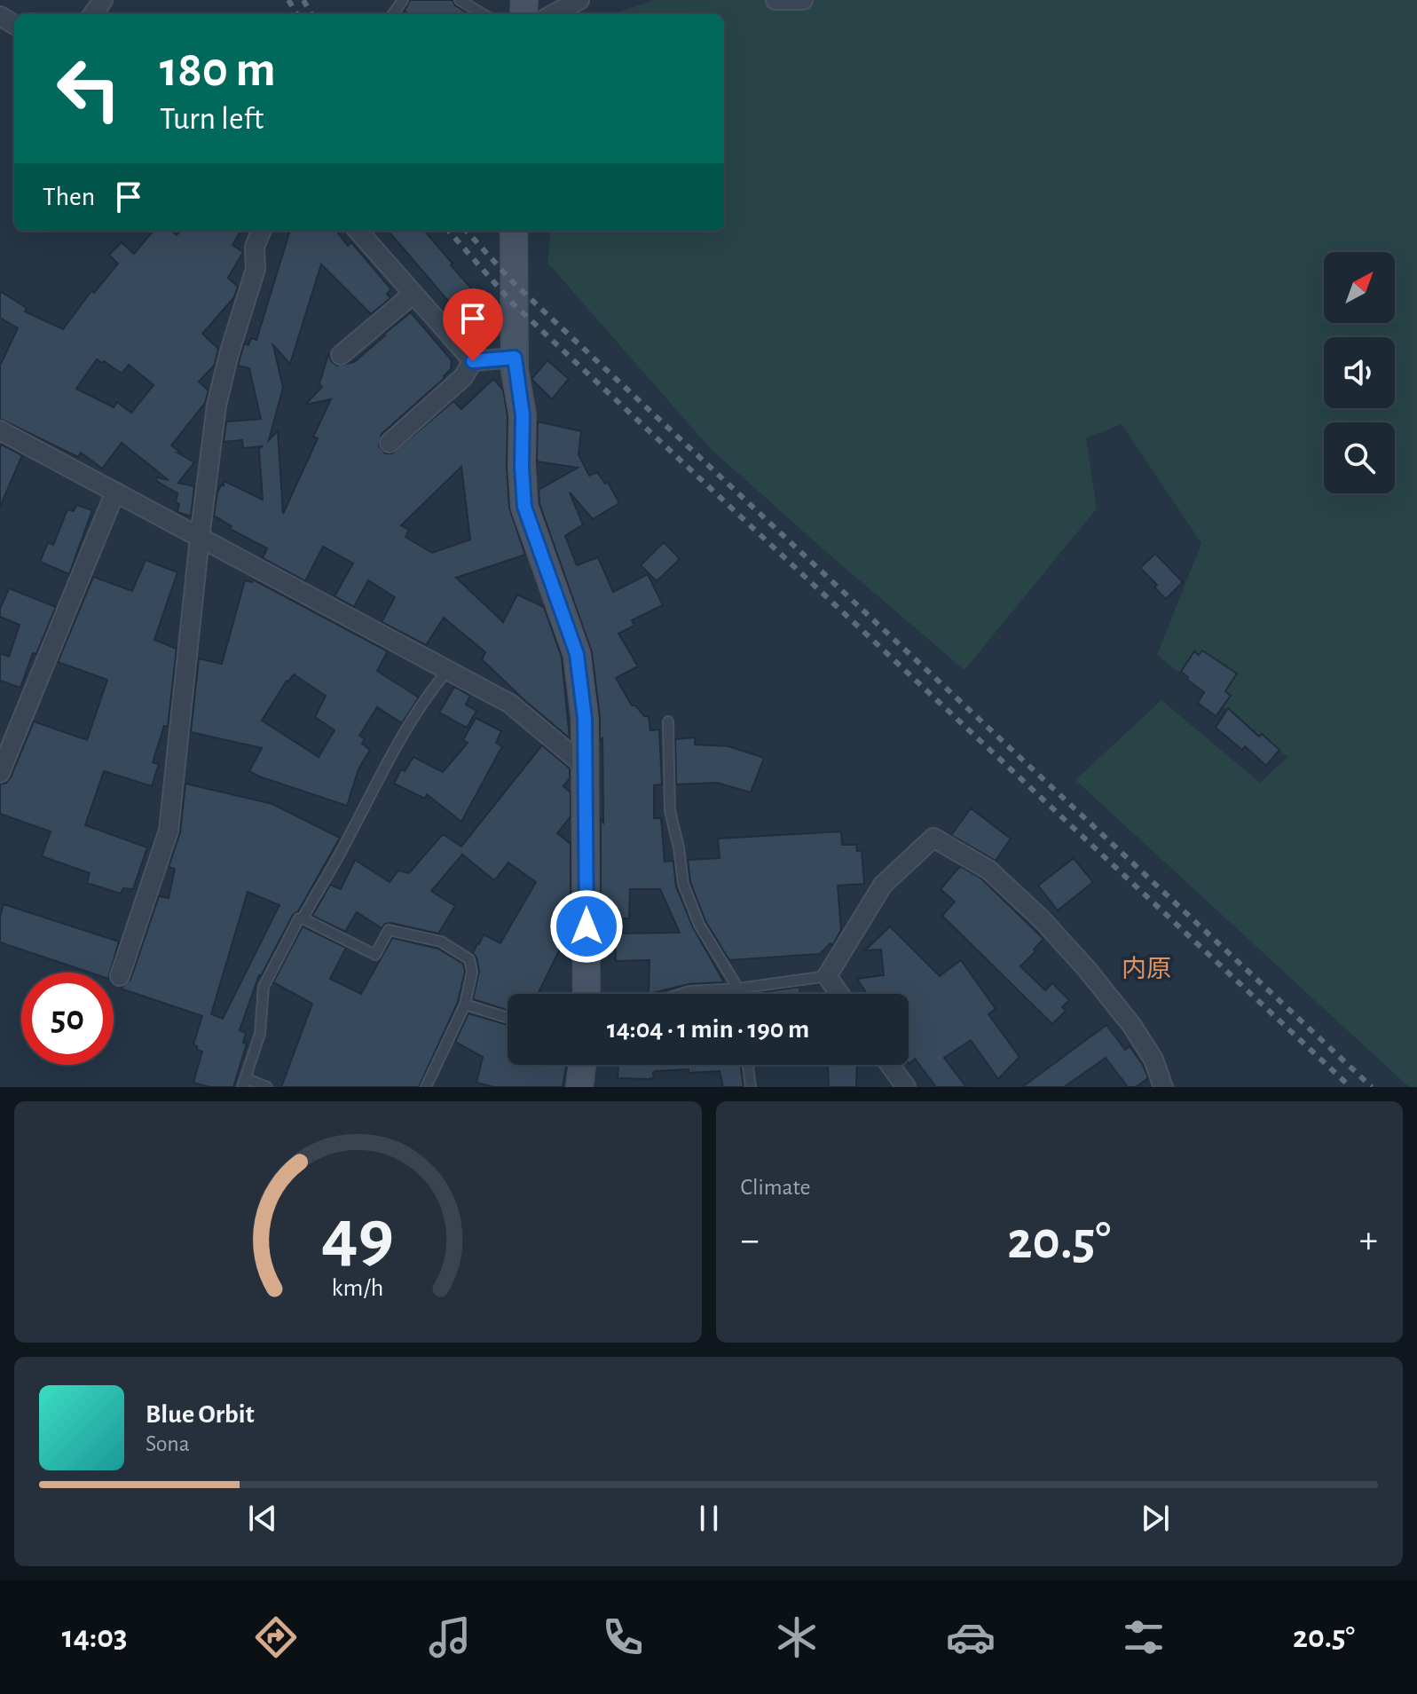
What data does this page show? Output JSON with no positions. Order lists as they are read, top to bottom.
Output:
{
  "districts": ["内原"],
  "north": "top right",
  "page": {
    "turn": ["180 m", "Turn left"],
    "then": "Then",
    "limit": "50",
    "trip": "14:04 · 1 min · 190 m",
    "tile": "Climate",
    "heat": ["−", "20.5°", "+"],
    "song": ["Blue Orbit", "Sona"],
    "tabs": ["14:03", "20.5°"],
    "gauge": ["49", "km/h"]
  }
}
